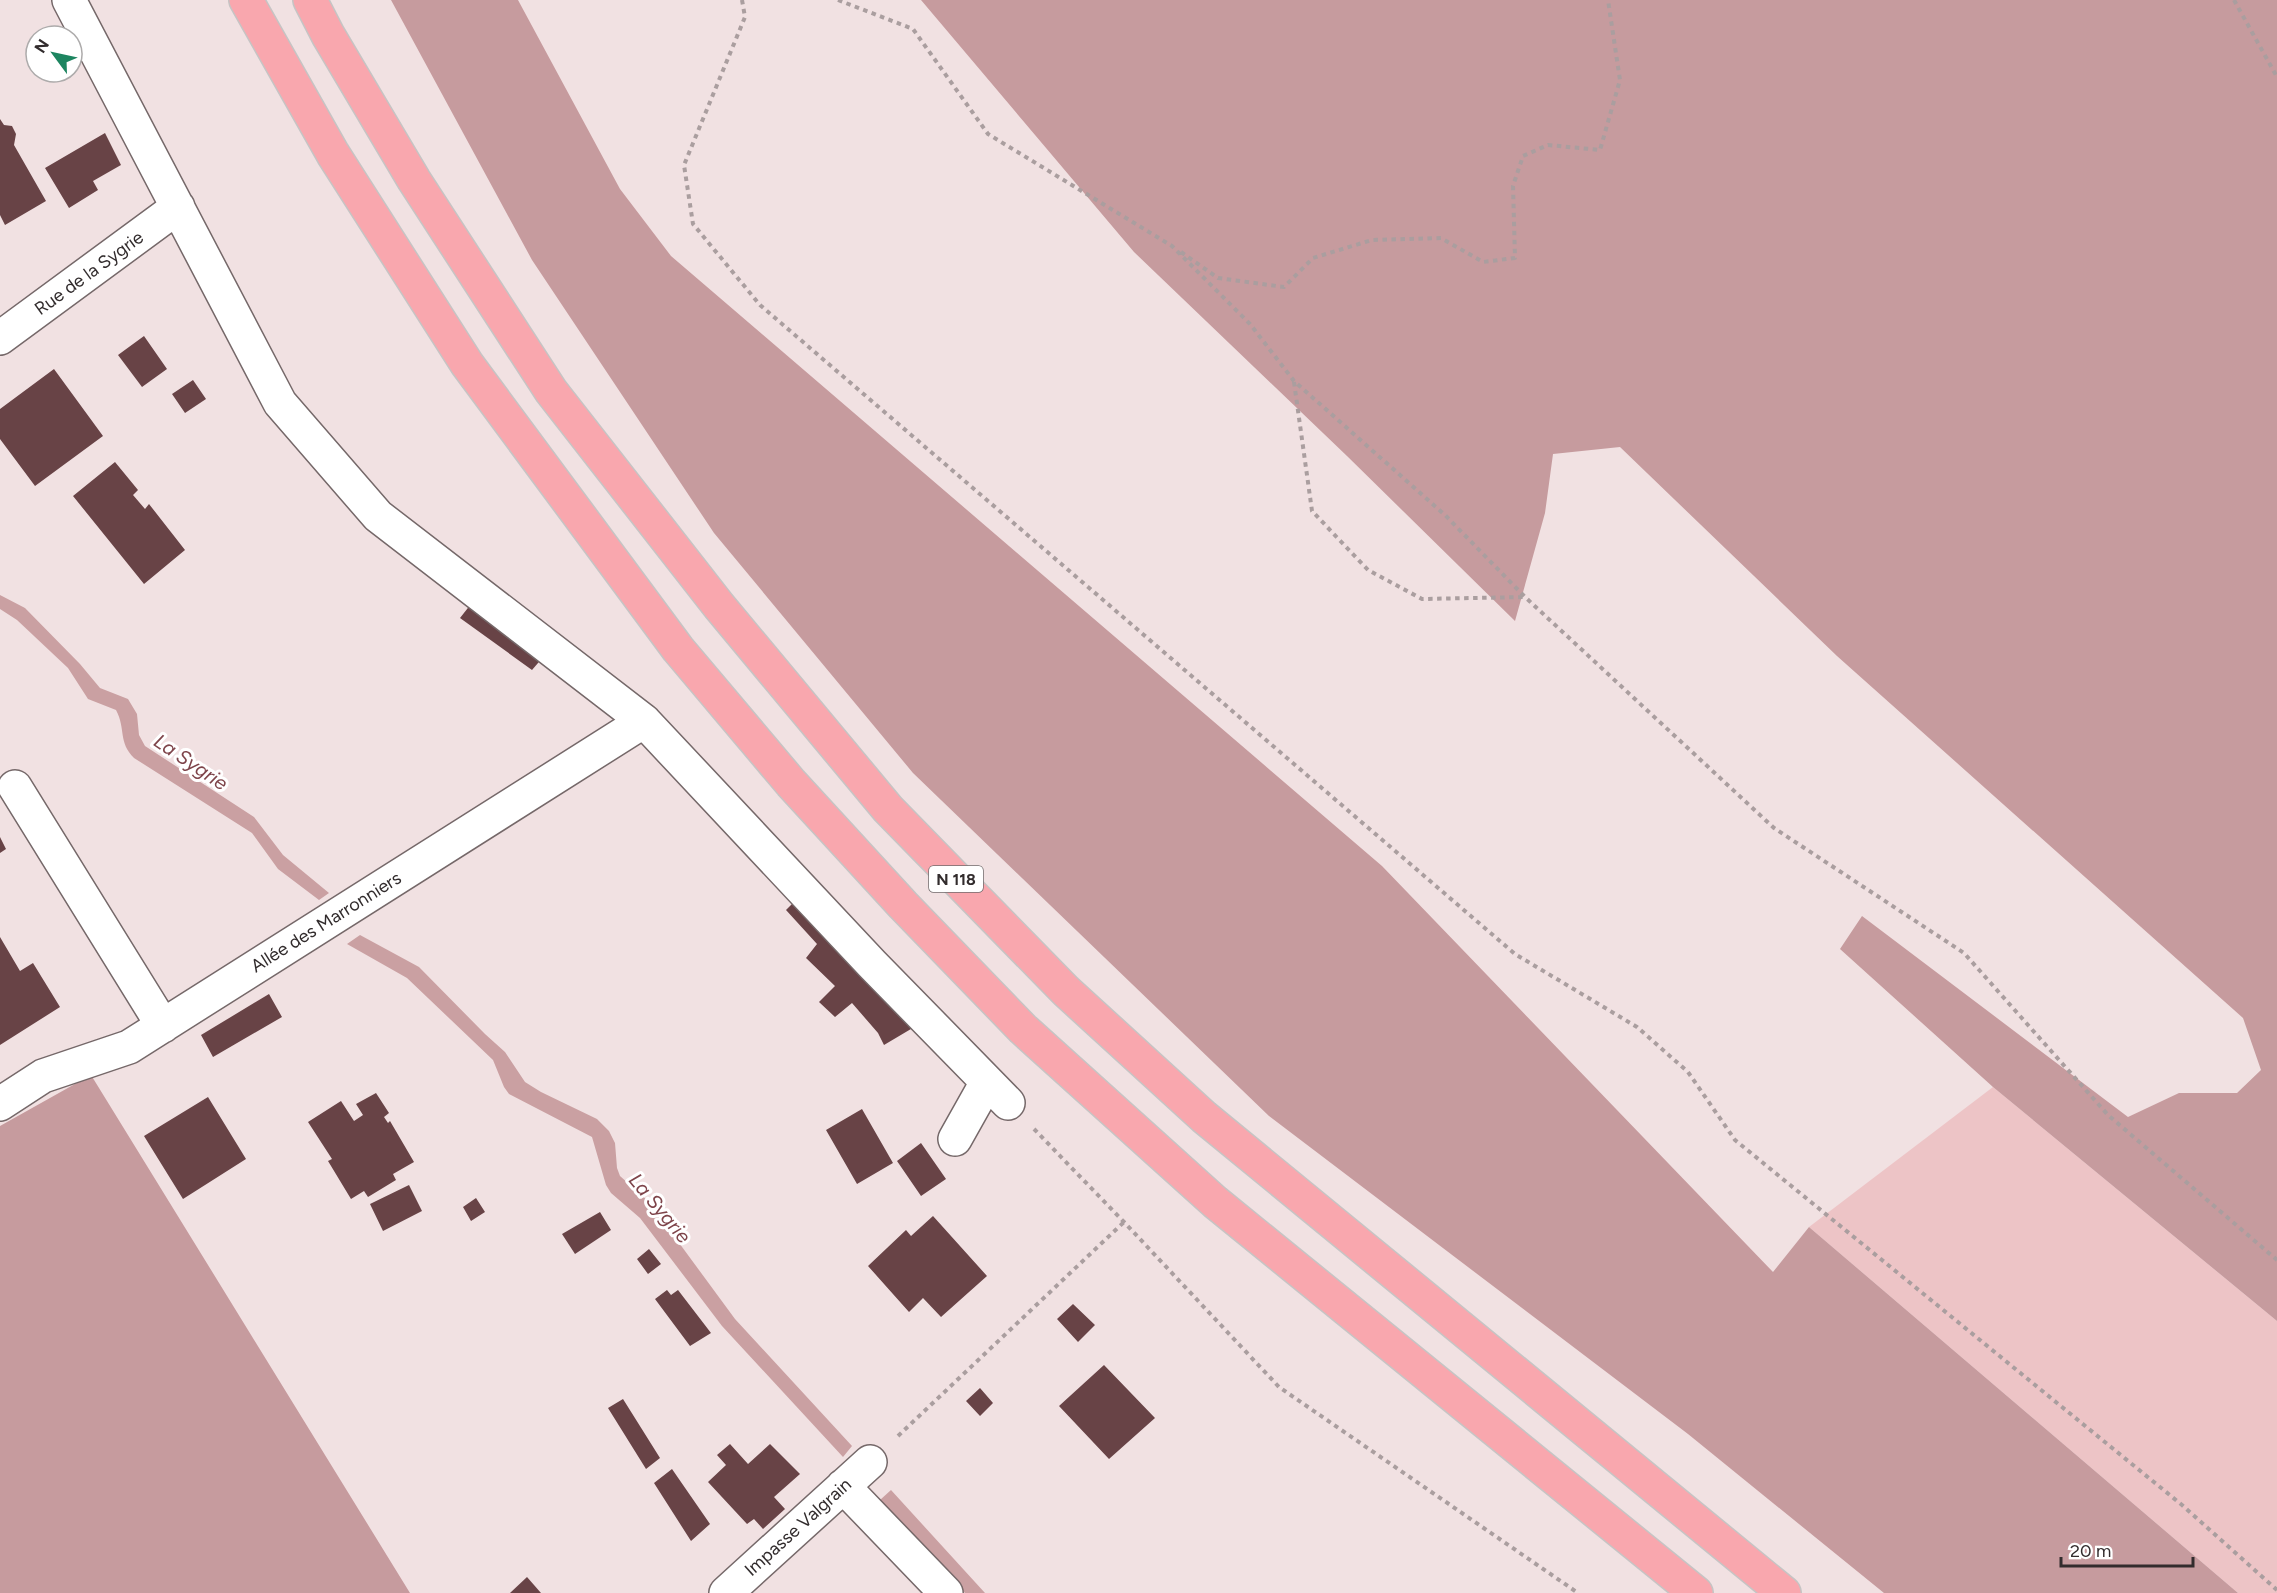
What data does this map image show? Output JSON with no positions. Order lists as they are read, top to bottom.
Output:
{
  "streets": {
    "highway": ["N 118"],
    "street": ["Rue de la Sygrie", "Allée des Marronniers", "Impasse Valgrain"]
  },
  "water": ["La Sygrie"],
  "scale_bar": "20 m",
  "north": "top left"
}
